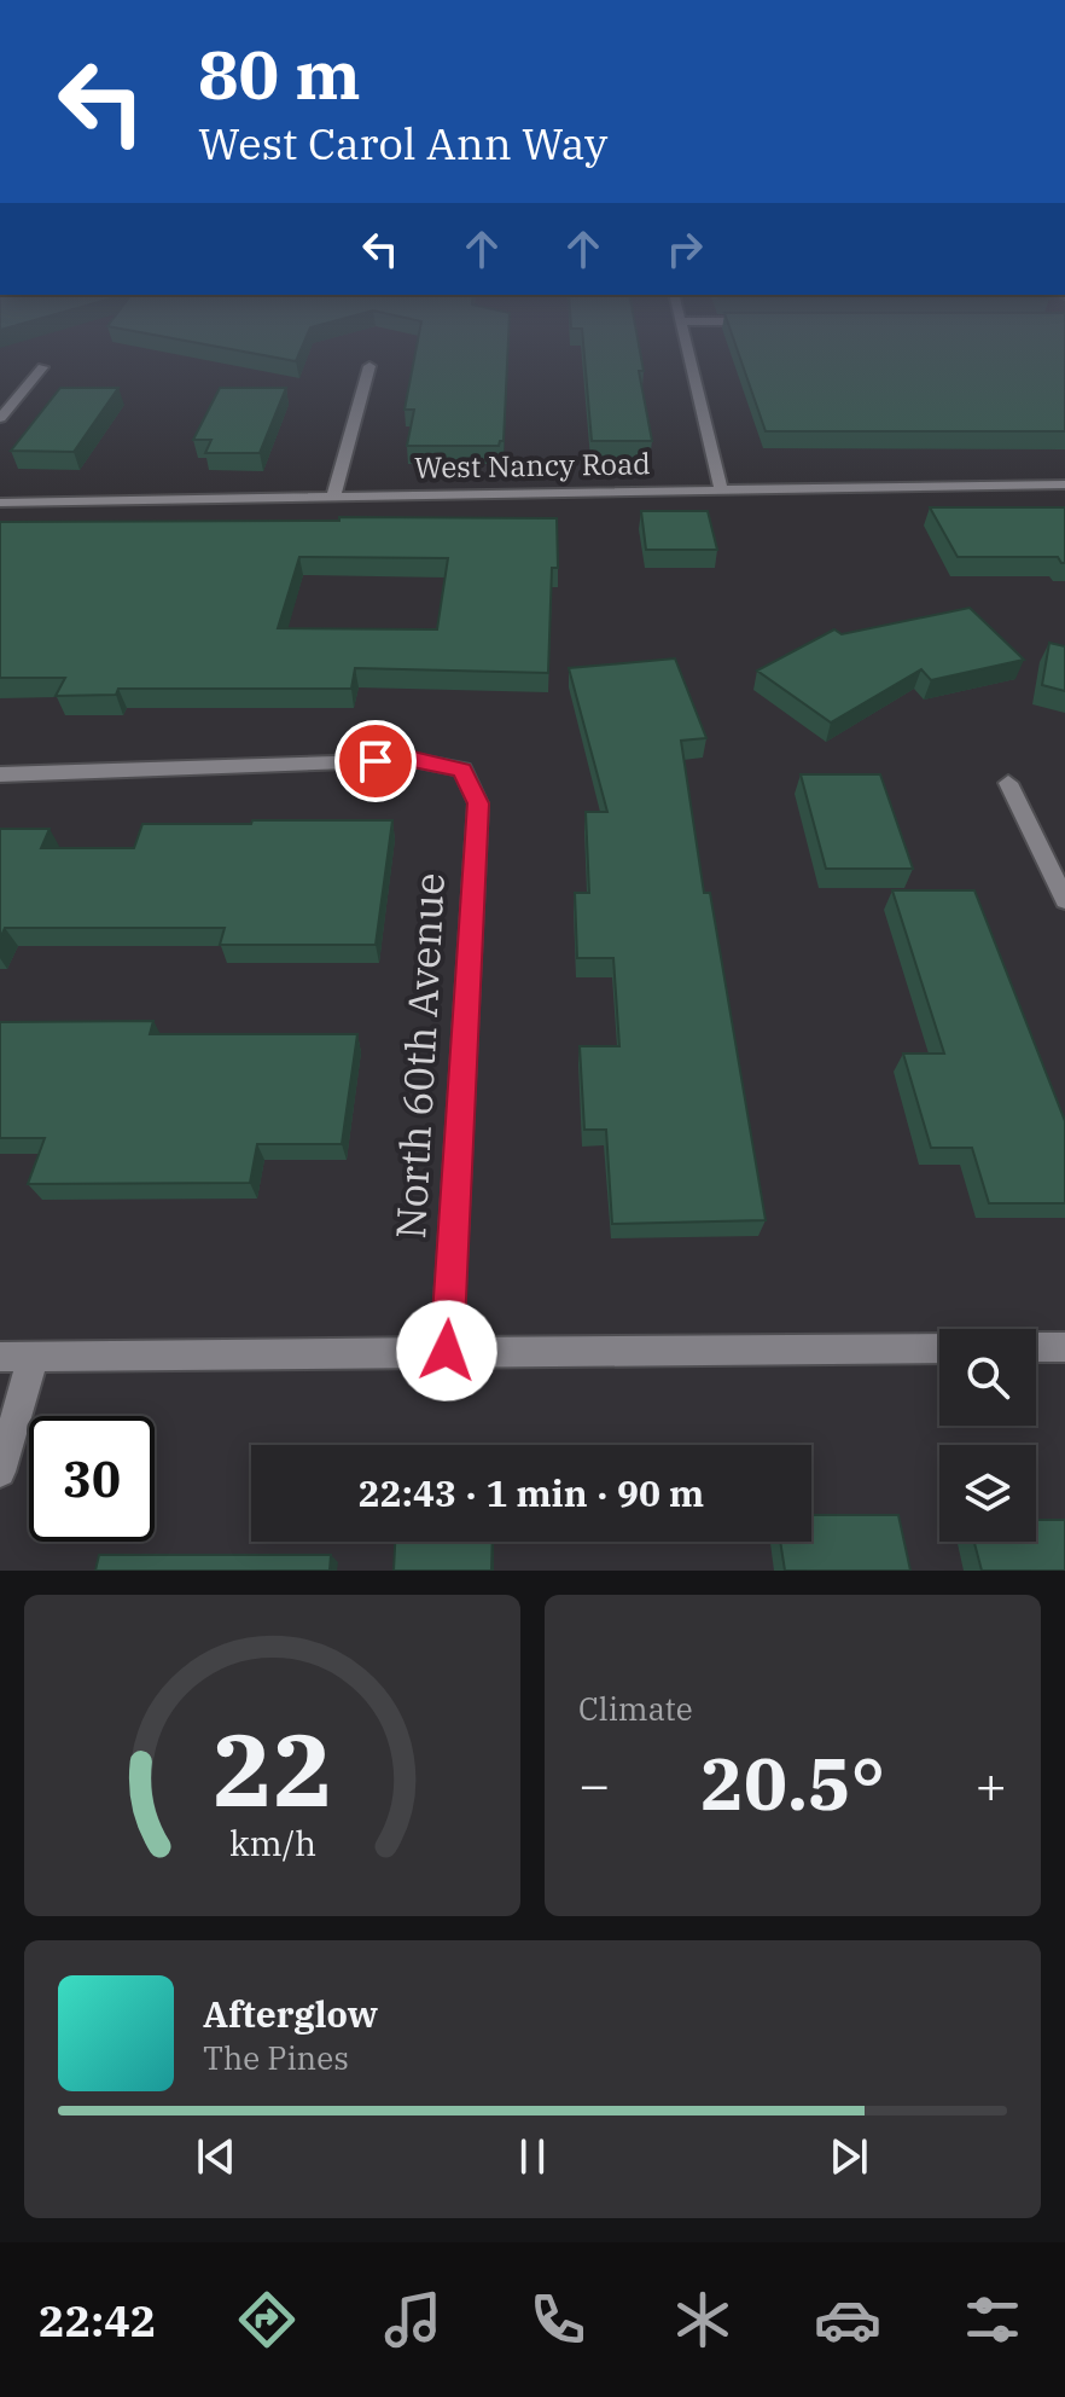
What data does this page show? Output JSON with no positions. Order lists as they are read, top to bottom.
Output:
{
  "streets": {
    "street": ["West Nancy Road", "North 60th Avenue"]
  },
  "page": {
    "turn": ["80 m", "West Carol Ann Way"],
    "limit": "30",
    "trip": "22:43 · 1 min · 90 m",
    "tile": "Climate",
    "heat": ["−", "20.5°", "+"],
    "song": ["Afterglow", "The Pines"],
    "tabs": "22:42",
    "gauge": ["22", "km/h"]
  }
}
